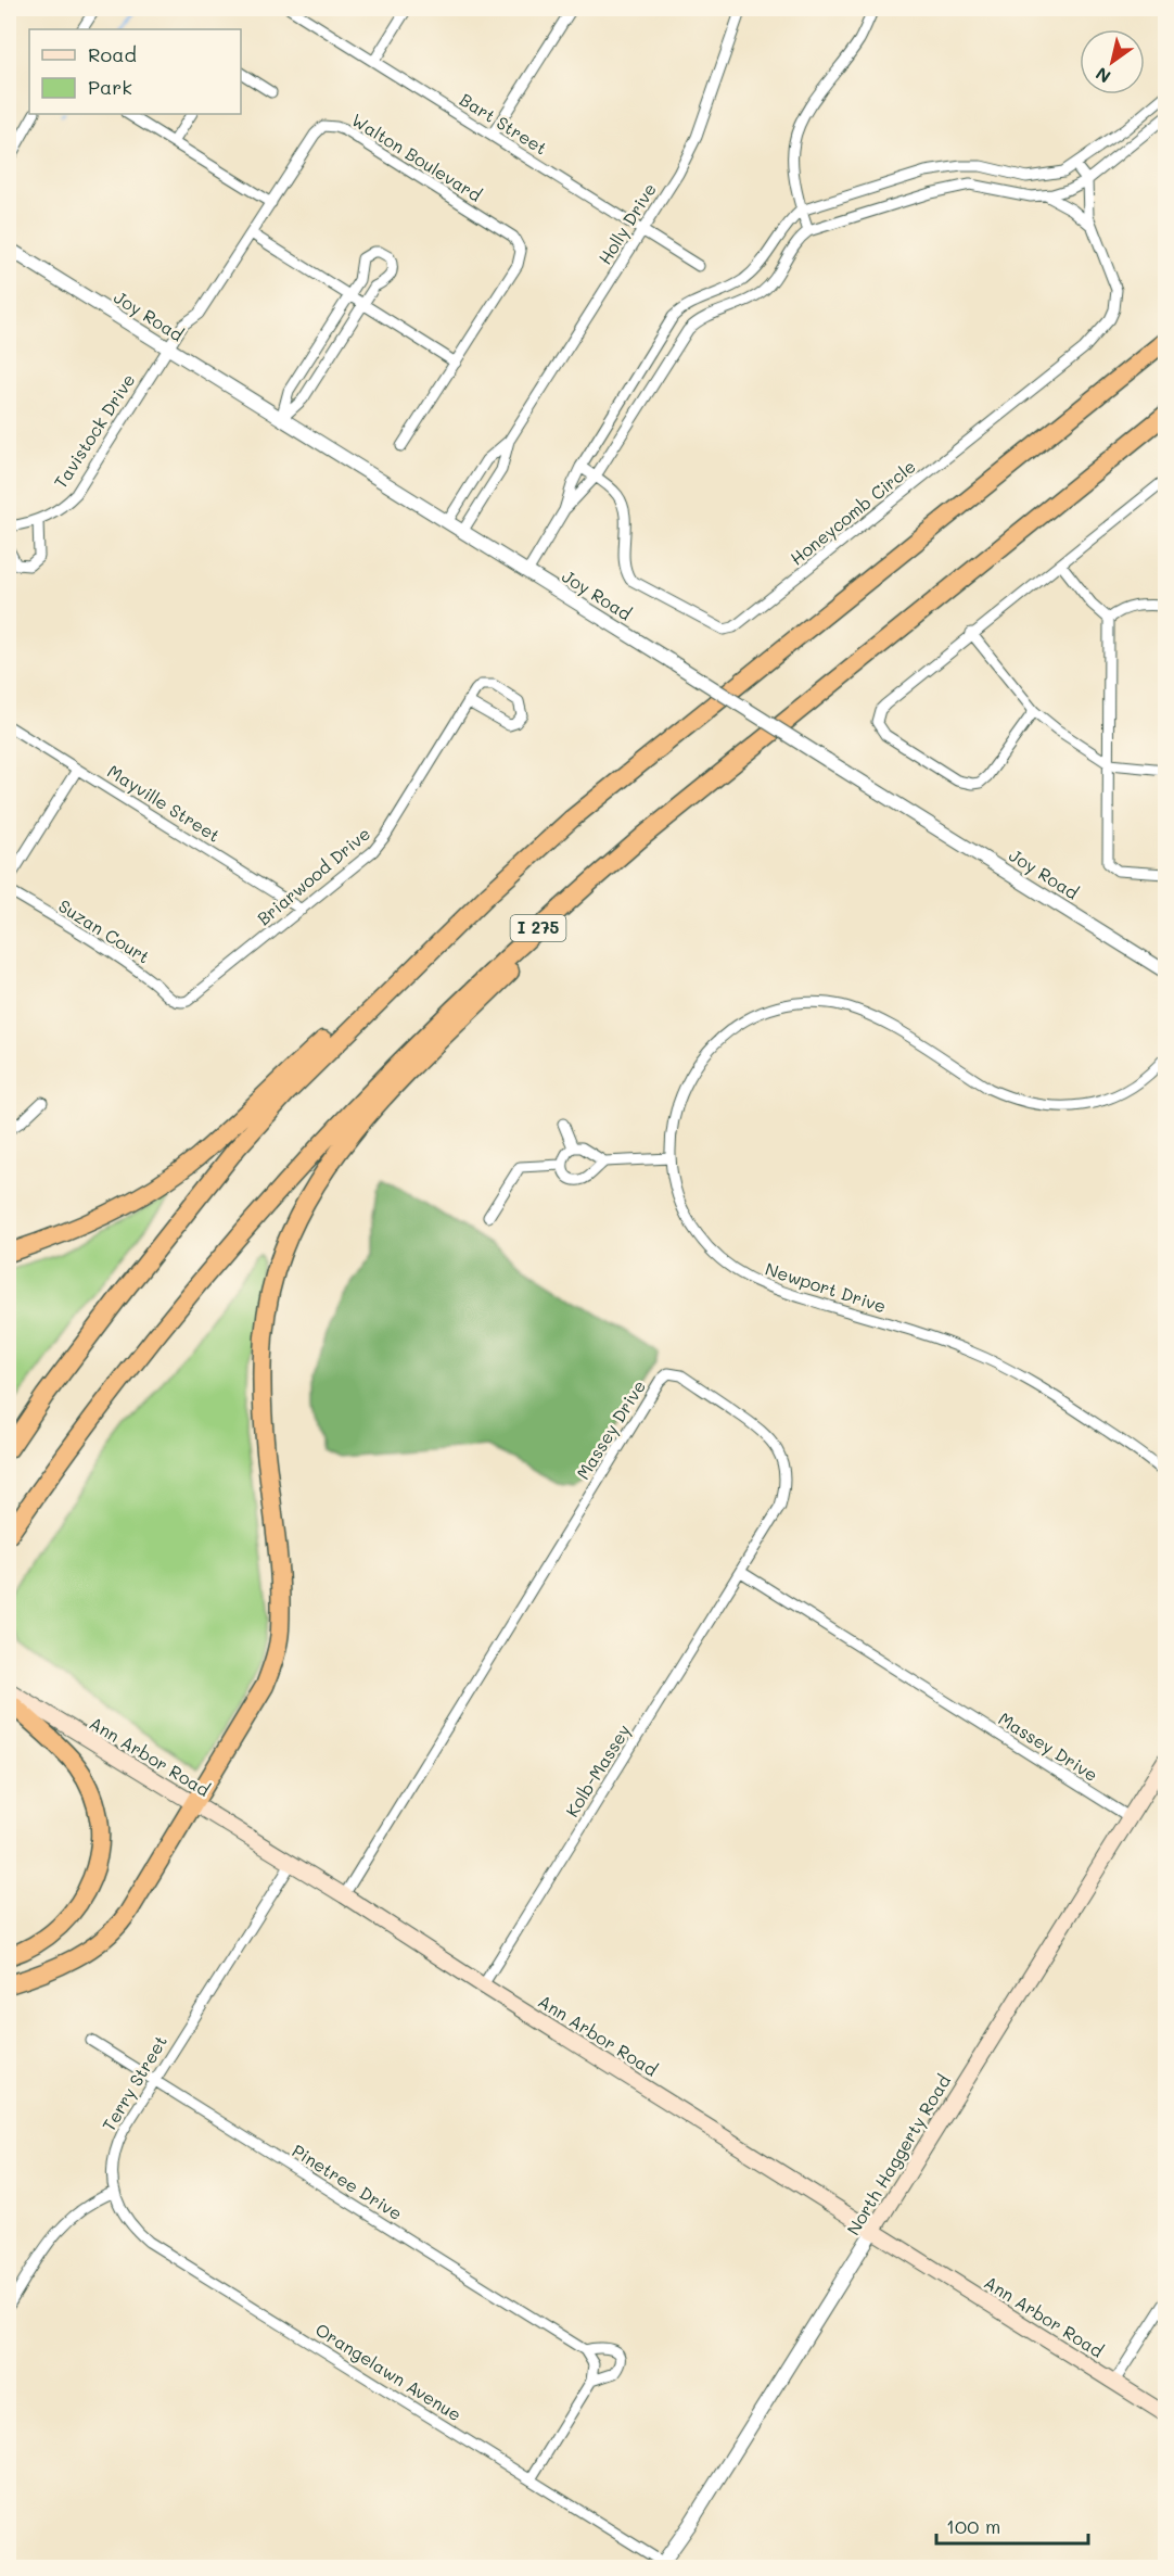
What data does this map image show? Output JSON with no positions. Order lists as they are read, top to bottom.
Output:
{
  "streets": {
    "highway": ["I 275"],
    "main road": ["Ann Arbor Road", "North Haggerty Road"],
    "street": [
      "Bart Street",
      "Walton Boulevard",
      "Holly Drive",
      "Joy Road",
      "Tavistock Drive",
      "Honeycomb Circle",
      "Mayville Street",
      "Briarwood Drive",
      "Suzan Court",
      "Newport Drive",
      "Massey Drive",
      "Kolb-Massey",
      "Terry Street",
      "Pinetree Drive",
      "Orangelawn Avenue"
    ]
  },
  "crossings": [
    ["Bart Street", "Holly Drive"],
    ["Walton Boulevard", "Joy Road"],
    ["Walton Boulevard", "Tavistock Drive"],
    ["Holly Drive", "Joy Road"],
    ["Joy Road", "Tavistock Drive"],
    ["Mayville Street", "Briarwood Drive"],
    ["Briarwood Drive", "Suzan Court"],
    ["Massey Drive", "Ann Arbor Road"],
    ["Massey Drive", "Kolb-Massey"],
    ["Massey Drive", "North Haggerty Road"],
    ["Ann Arbor Road", "Kolb-Massey"],
    ["Ann Arbor Road", "Terry Street"],
    ["Ann Arbor Road", "North Haggerty Road"],
    ["Terry Street", "Pinetree Drive"],
    ["Terry Street", "Orangelawn Avenue"],
    ["North Haggerty Road", "Orangelawn Avenue"]
  ],
  "legend": ["Road", "Park"],
  "scale_bar": "100 m",
  "north": "bottom left"
}
